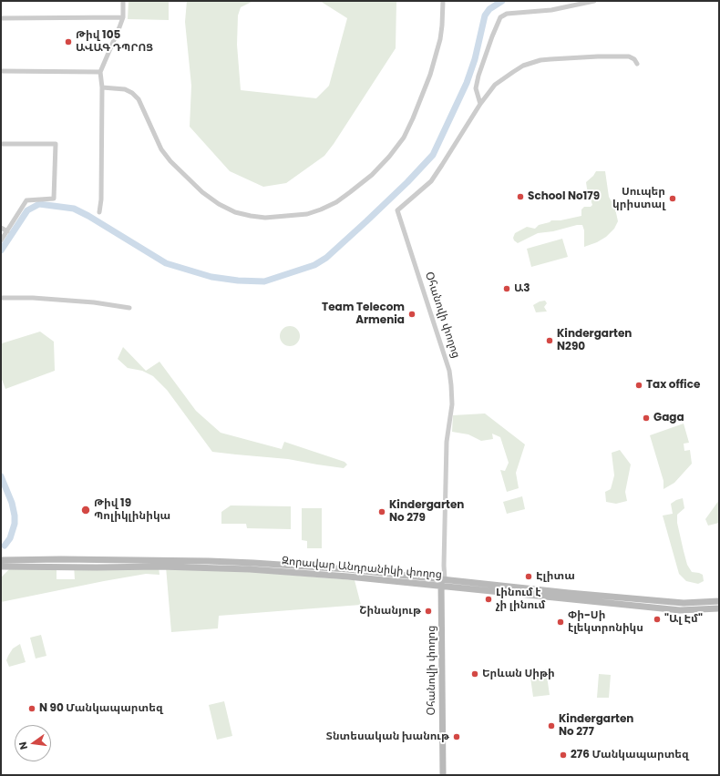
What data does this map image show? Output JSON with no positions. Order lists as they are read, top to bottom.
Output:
{
  "streets": {
    "main road": ["Օհանովի փողոց", "Զորավար Անդրանիկի փողոց"]
  },
  "crossings": [
    ["Օհանովի փողոց", "Զորավար Անդրանիկի փողոց"]
  ],
  "places": [
    "Թիվ 105 ԱՎԱԳ ԴՊՐՈՑ",
    "School No179",
    "Սուպեր կրիստալ",
    "Ա3",
    "Team Telecom Armenia",
    "Kindergarten N290",
    "Tax office",
    "Gaga",
    "Թիվ 19 Պոլիկլինիկա",
    "Kindergarten No 279",
    "Էլիտա",
    "Լինում է չի լինում",
    "Շինանյութ",
    "\"Ալ Էմ\"",
    "Փի-Սի էլեկտրոնիկս",
    "Երևան Սիթի",
    "N 90 Մանկապարտեզ",
    "Kindergarten No 277",
    "Տնտեսական խանութ",
    "276 Մանկապարտեզ"
  ],
  "north": "left"
}
